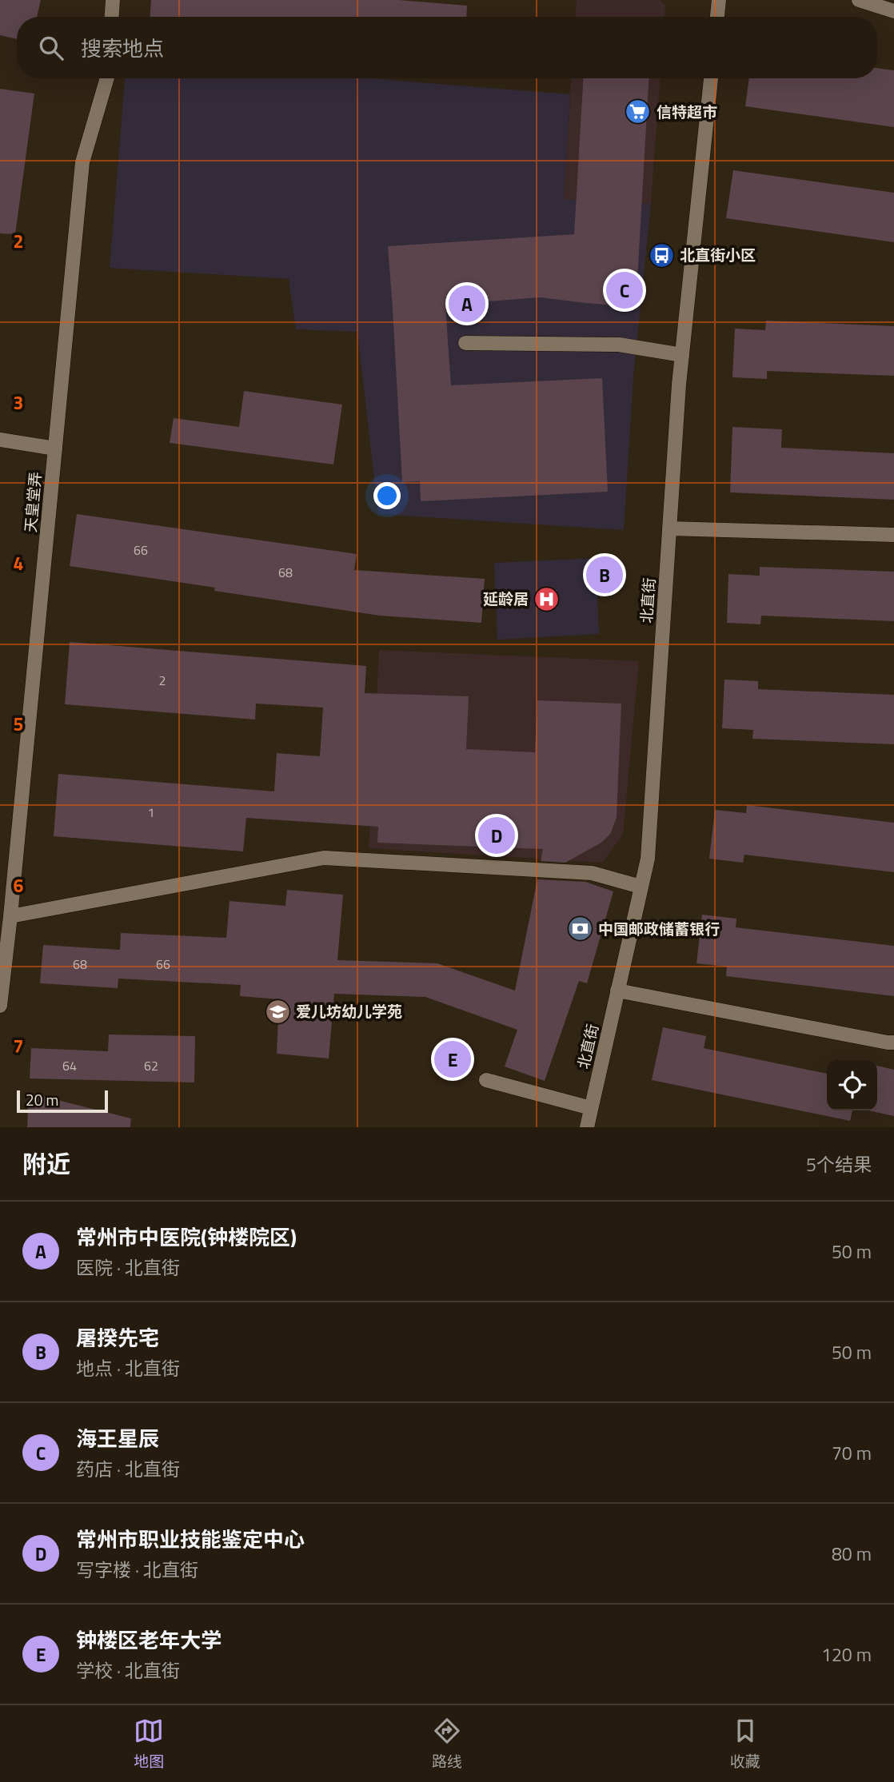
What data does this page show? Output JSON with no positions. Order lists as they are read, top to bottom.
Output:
{
  "streets": {
    "street": ["天皇堂弄", "北直街"]
  },
  "places": {
    "supermarket": ["信特超市"],
    "bus stop": ["北直街小区"],
    "hospital": ["延龄居"],
    "bank": ["中国邮政储蓄银行"],
    "school or university": ["爱儿坊幼儿学苑"]
  },
  "house_numbers": [
    "66",
    "68",
    "2",
    "1",
    "68",
    "66",
    "64",
    "62"
  ],
  "scale_bar": "20 m",
  "page": {
    "search": "搜索地点",
    "pins": [
      "C",
      "A",
      "B",
      "D",
      "E"
    ],
    "scale": "20 m",
    "heading": ["附近", "5个结果"],
    "list": [
      {
        "mark": "A",
        "name": "常州市中医院(钟楼院区)",
        "note": "医院 · 北直街",
        "value": "50 m"
      },
      {
        "mark": "B",
        "name": "屠揆先宅",
        "note": "地点 · 北直街",
        "value": "50 m"
      },
      {
        "mark": "C",
        "name": "海王星辰",
        "note": "药店 · 北直街",
        "value": "70 m"
      },
      {
        "mark": "D",
        "name": "常州市职业技能鉴定中心",
        "note": "写字楼 · 北直街",
        "value": "80 m"
      },
      {
        "mark": "E",
        "name": "钟楼区老年大学",
        "note": "学校 · 北直街",
        "value": "120 m"
      }
    ],
    "nav": ["地图", "路线", "收藏"]
  },
  "grid": {
    "rows": [
      "2",
      "3",
      "4",
      "5",
      "6",
      "7"
    ]
  }
}
